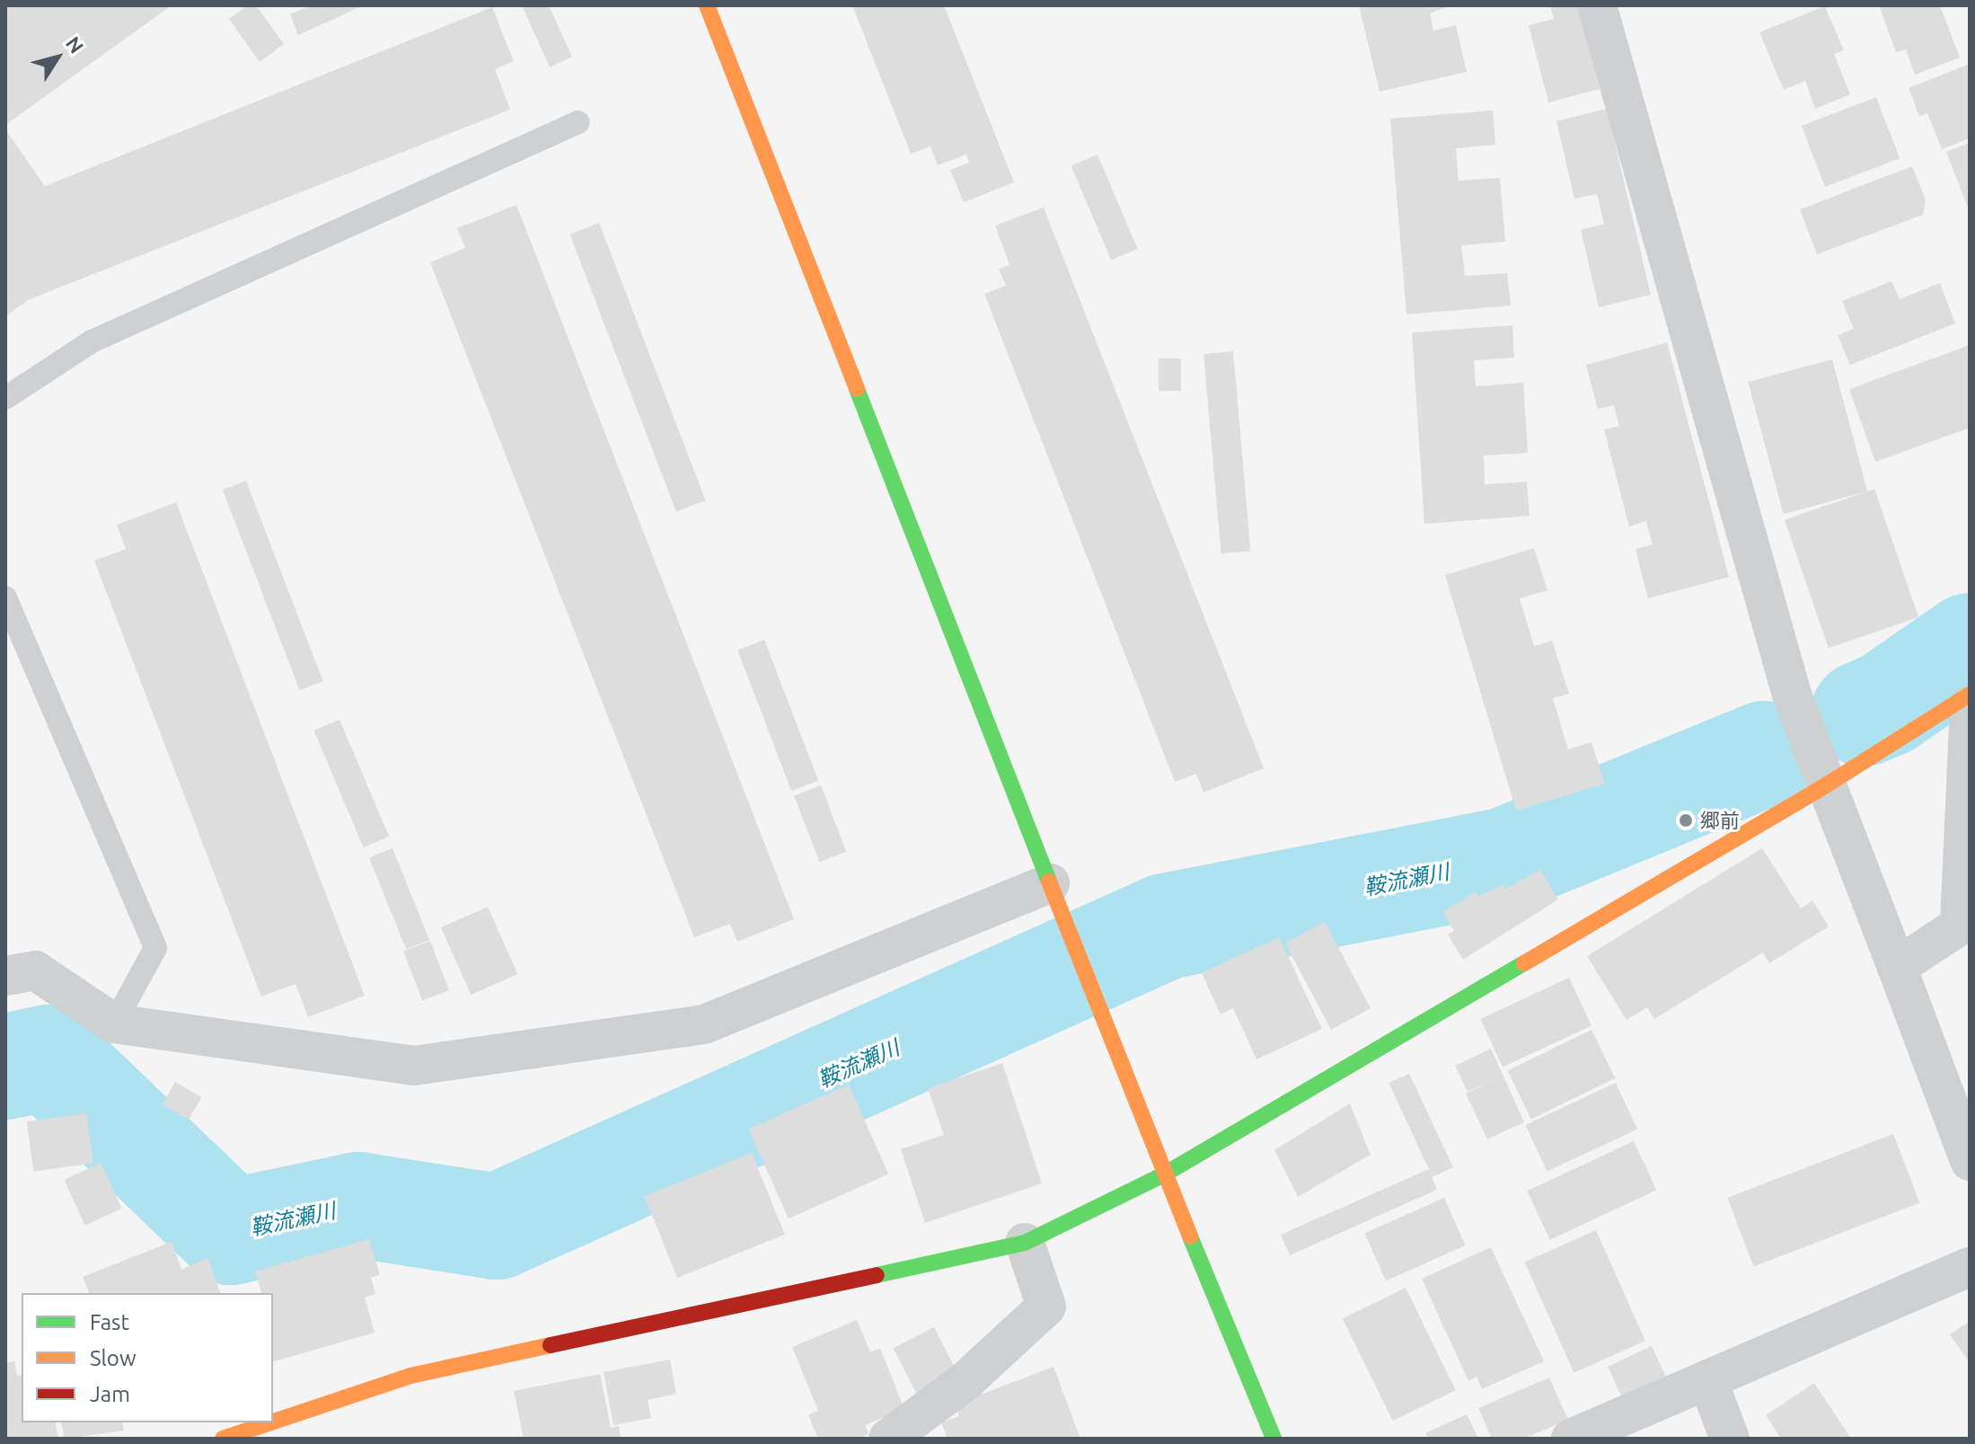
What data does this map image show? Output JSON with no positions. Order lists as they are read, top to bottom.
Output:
{
  "water": ["鞍流瀬川"],
  "places": ["郷前"],
  "legend": ["Fast", "Slow", "Jam"],
  "north": "top right"
}
